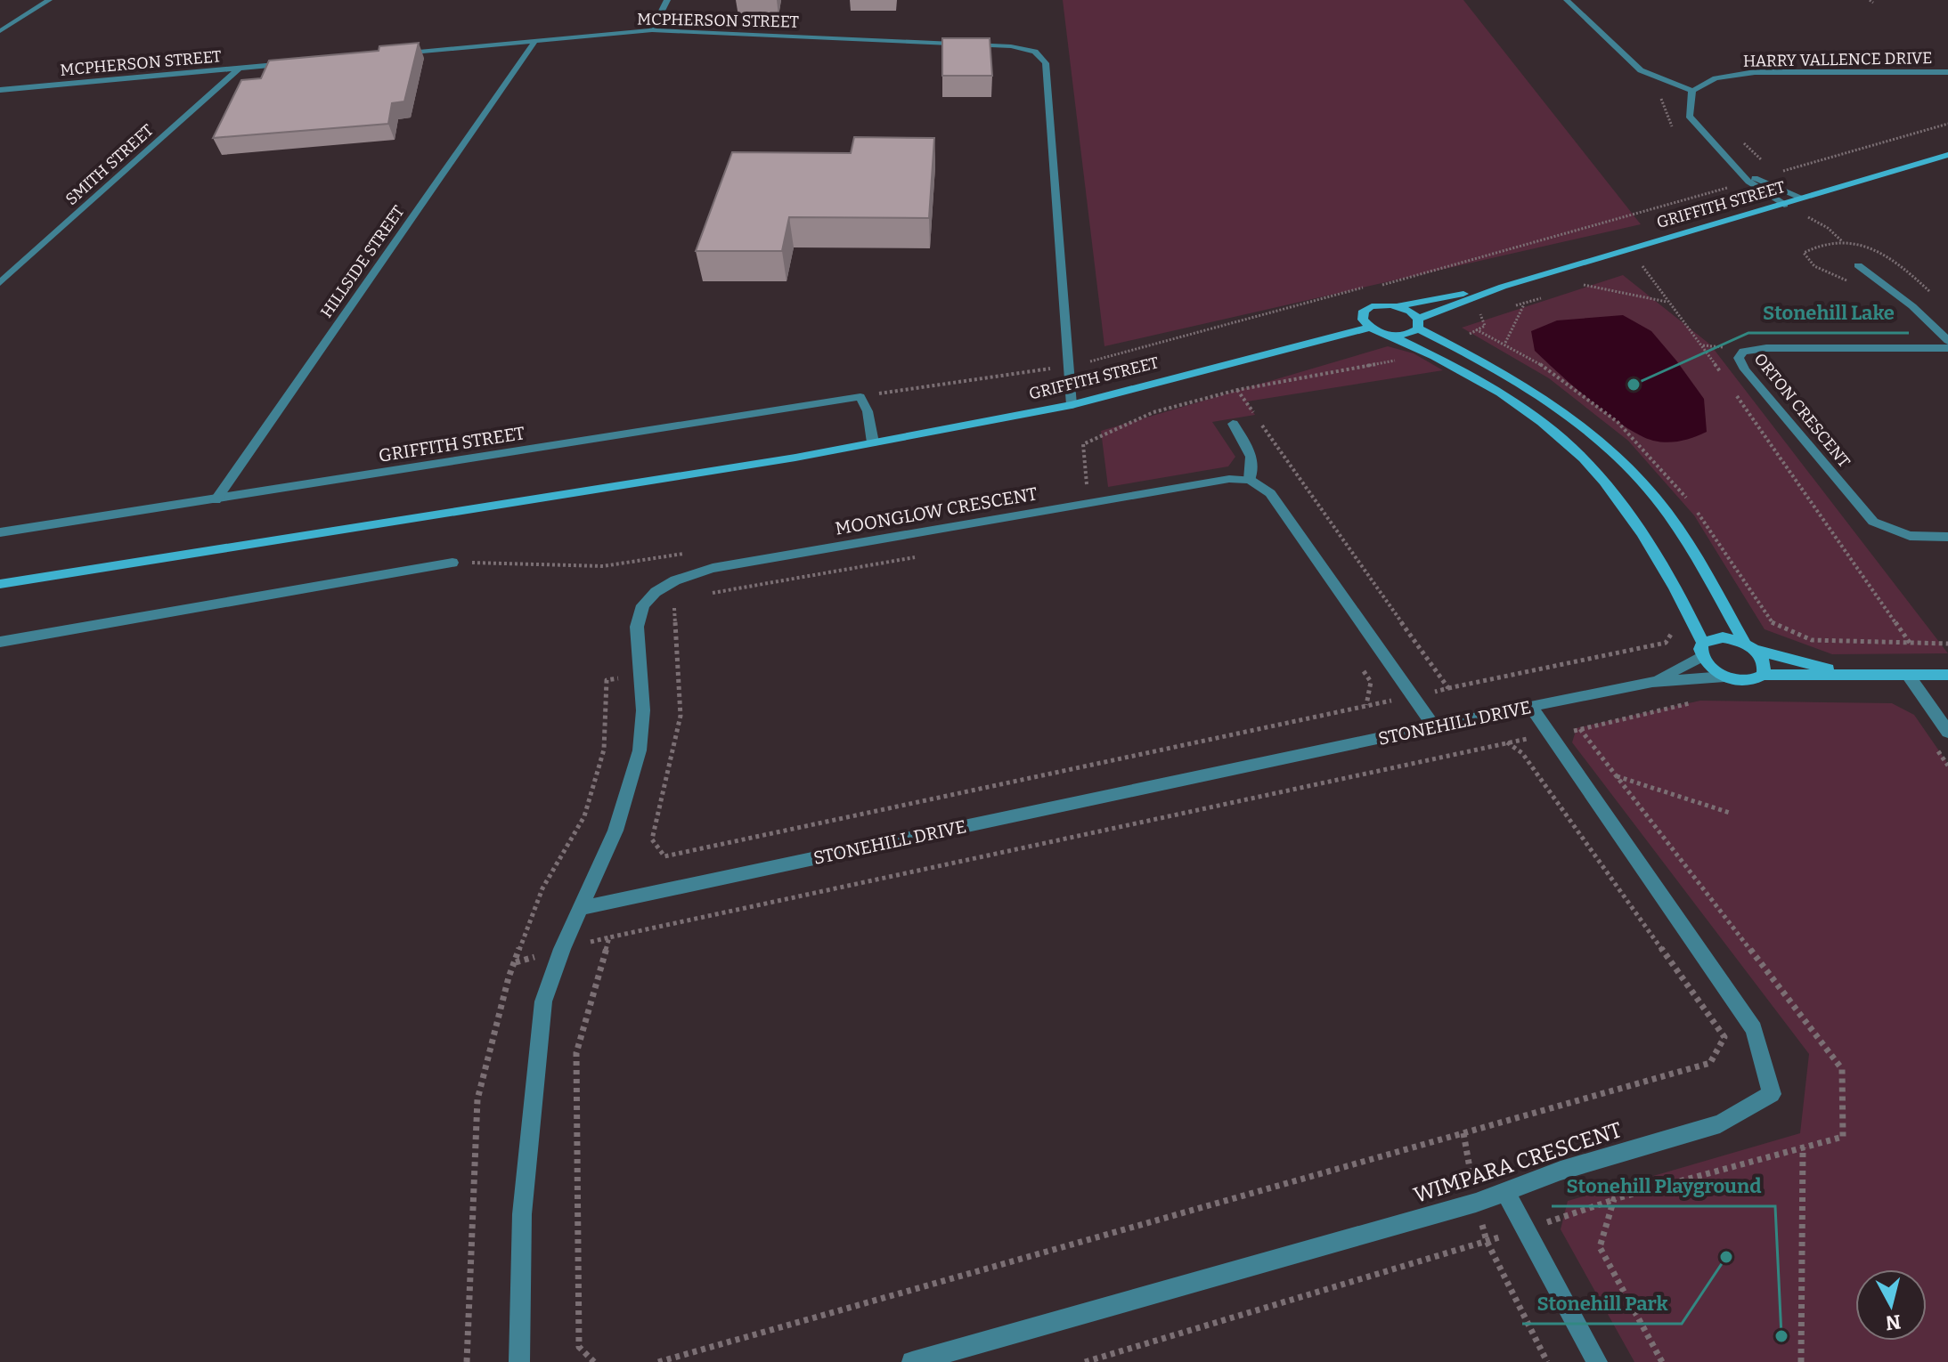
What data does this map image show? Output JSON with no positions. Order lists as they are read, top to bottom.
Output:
{
  "streets": {
    "street": [
      "MCPHERSON STREET",
      "HARRY VALLENCE DRIVE",
      "SMITH STREET",
      "GRIFFITH STREET",
      "HILLSIDE STREET",
      "ORTON CRESCENT",
      "MOONGLOW CRESCENT",
      "STONEHILL DRIVE",
      "WIMPARA CRESCENT"
    ]
  },
  "crossings": [
    ["MCPHERSON STREET", "SMITH STREET"],
    ["MCPHERSON STREET", "GRIFFITH STREET"],
    ["MCPHERSON STREET", "HILLSIDE STREET"],
    ["GRIFFITH STREET", "HILLSIDE STREET"],
    ["MOONGLOW CRESCENT", "STONEHILL DRIVE"],
    ["STONEHILL DRIVE", "WIMPARA CRESCENT"]
  ],
  "places": ["Stonehill Lake", "Stonehill Park", "Stonehill Playground"],
  "north": "bottom"
}
